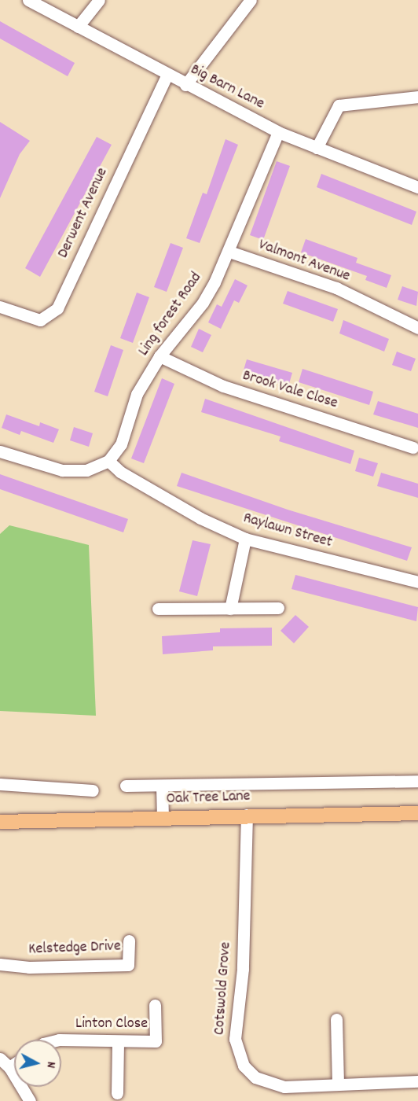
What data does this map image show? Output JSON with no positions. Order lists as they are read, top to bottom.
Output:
{
  "streets": {
    "main road": ["Oak Tree Lane"],
    "street": [
      "Big Barn Lane",
      "Derwent Avenue",
      "Valmont Avenue",
      "Ling forest Road",
      "Brook Vale Close",
      "Raylawn Street",
      "Kelstedge Drive",
      "Cotswold Grove",
      "Linton Close"
    ]
  },
  "crossings": [
    ["Big Barn Lane", "Derwent Avenue"],
    ["Big Barn Lane", "Ling forest Road"],
    ["Valmont Avenue", "Ling forest Road"],
    ["Ling forest Road", "Brook Vale Close"],
    ["Ling forest Road", "Raylawn Street"],
    ["Oak Tree Lane", "Cotswold Grove"]
  ],
  "north": "right"
}
